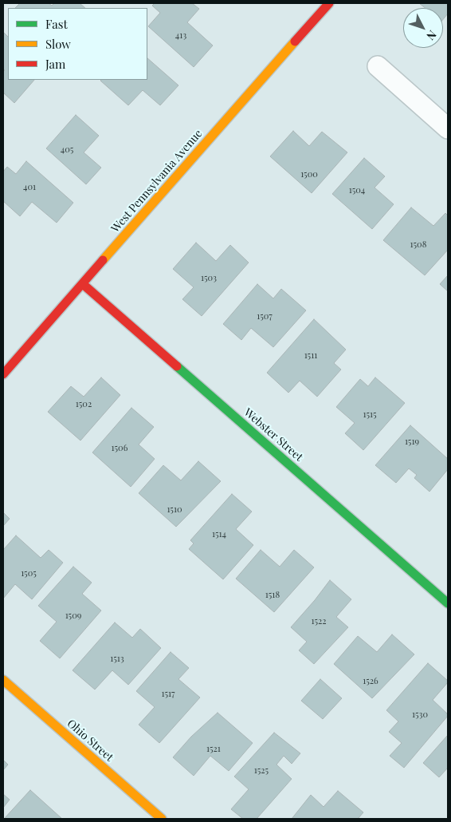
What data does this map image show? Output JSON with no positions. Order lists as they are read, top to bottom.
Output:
{
  "streets": {
    "street": ["West Pennsylvania Avenue", "Webster Street", "Ohio Street"]
  },
  "crossings": [
    ["West Pennsylvania Avenue", "Webster Street"]
  ],
  "house_numbers": [
    "413",
    "405",
    "1500",
    "401",
    "1504",
    "1508",
    "1503",
    "1507",
    "1511",
    "1502",
    "1515",
    "1519",
    "1506",
    "1510",
    "1514",
    "1505",
    "1518",
    "1509",
    "1522",
    "1513",
    "1526",
    "1517",
    "1530",
    "1521",
    "1525"
  ],
  "legend": ["Fast", "Slow", "Jam"],
  "north": "bottom right"
}
